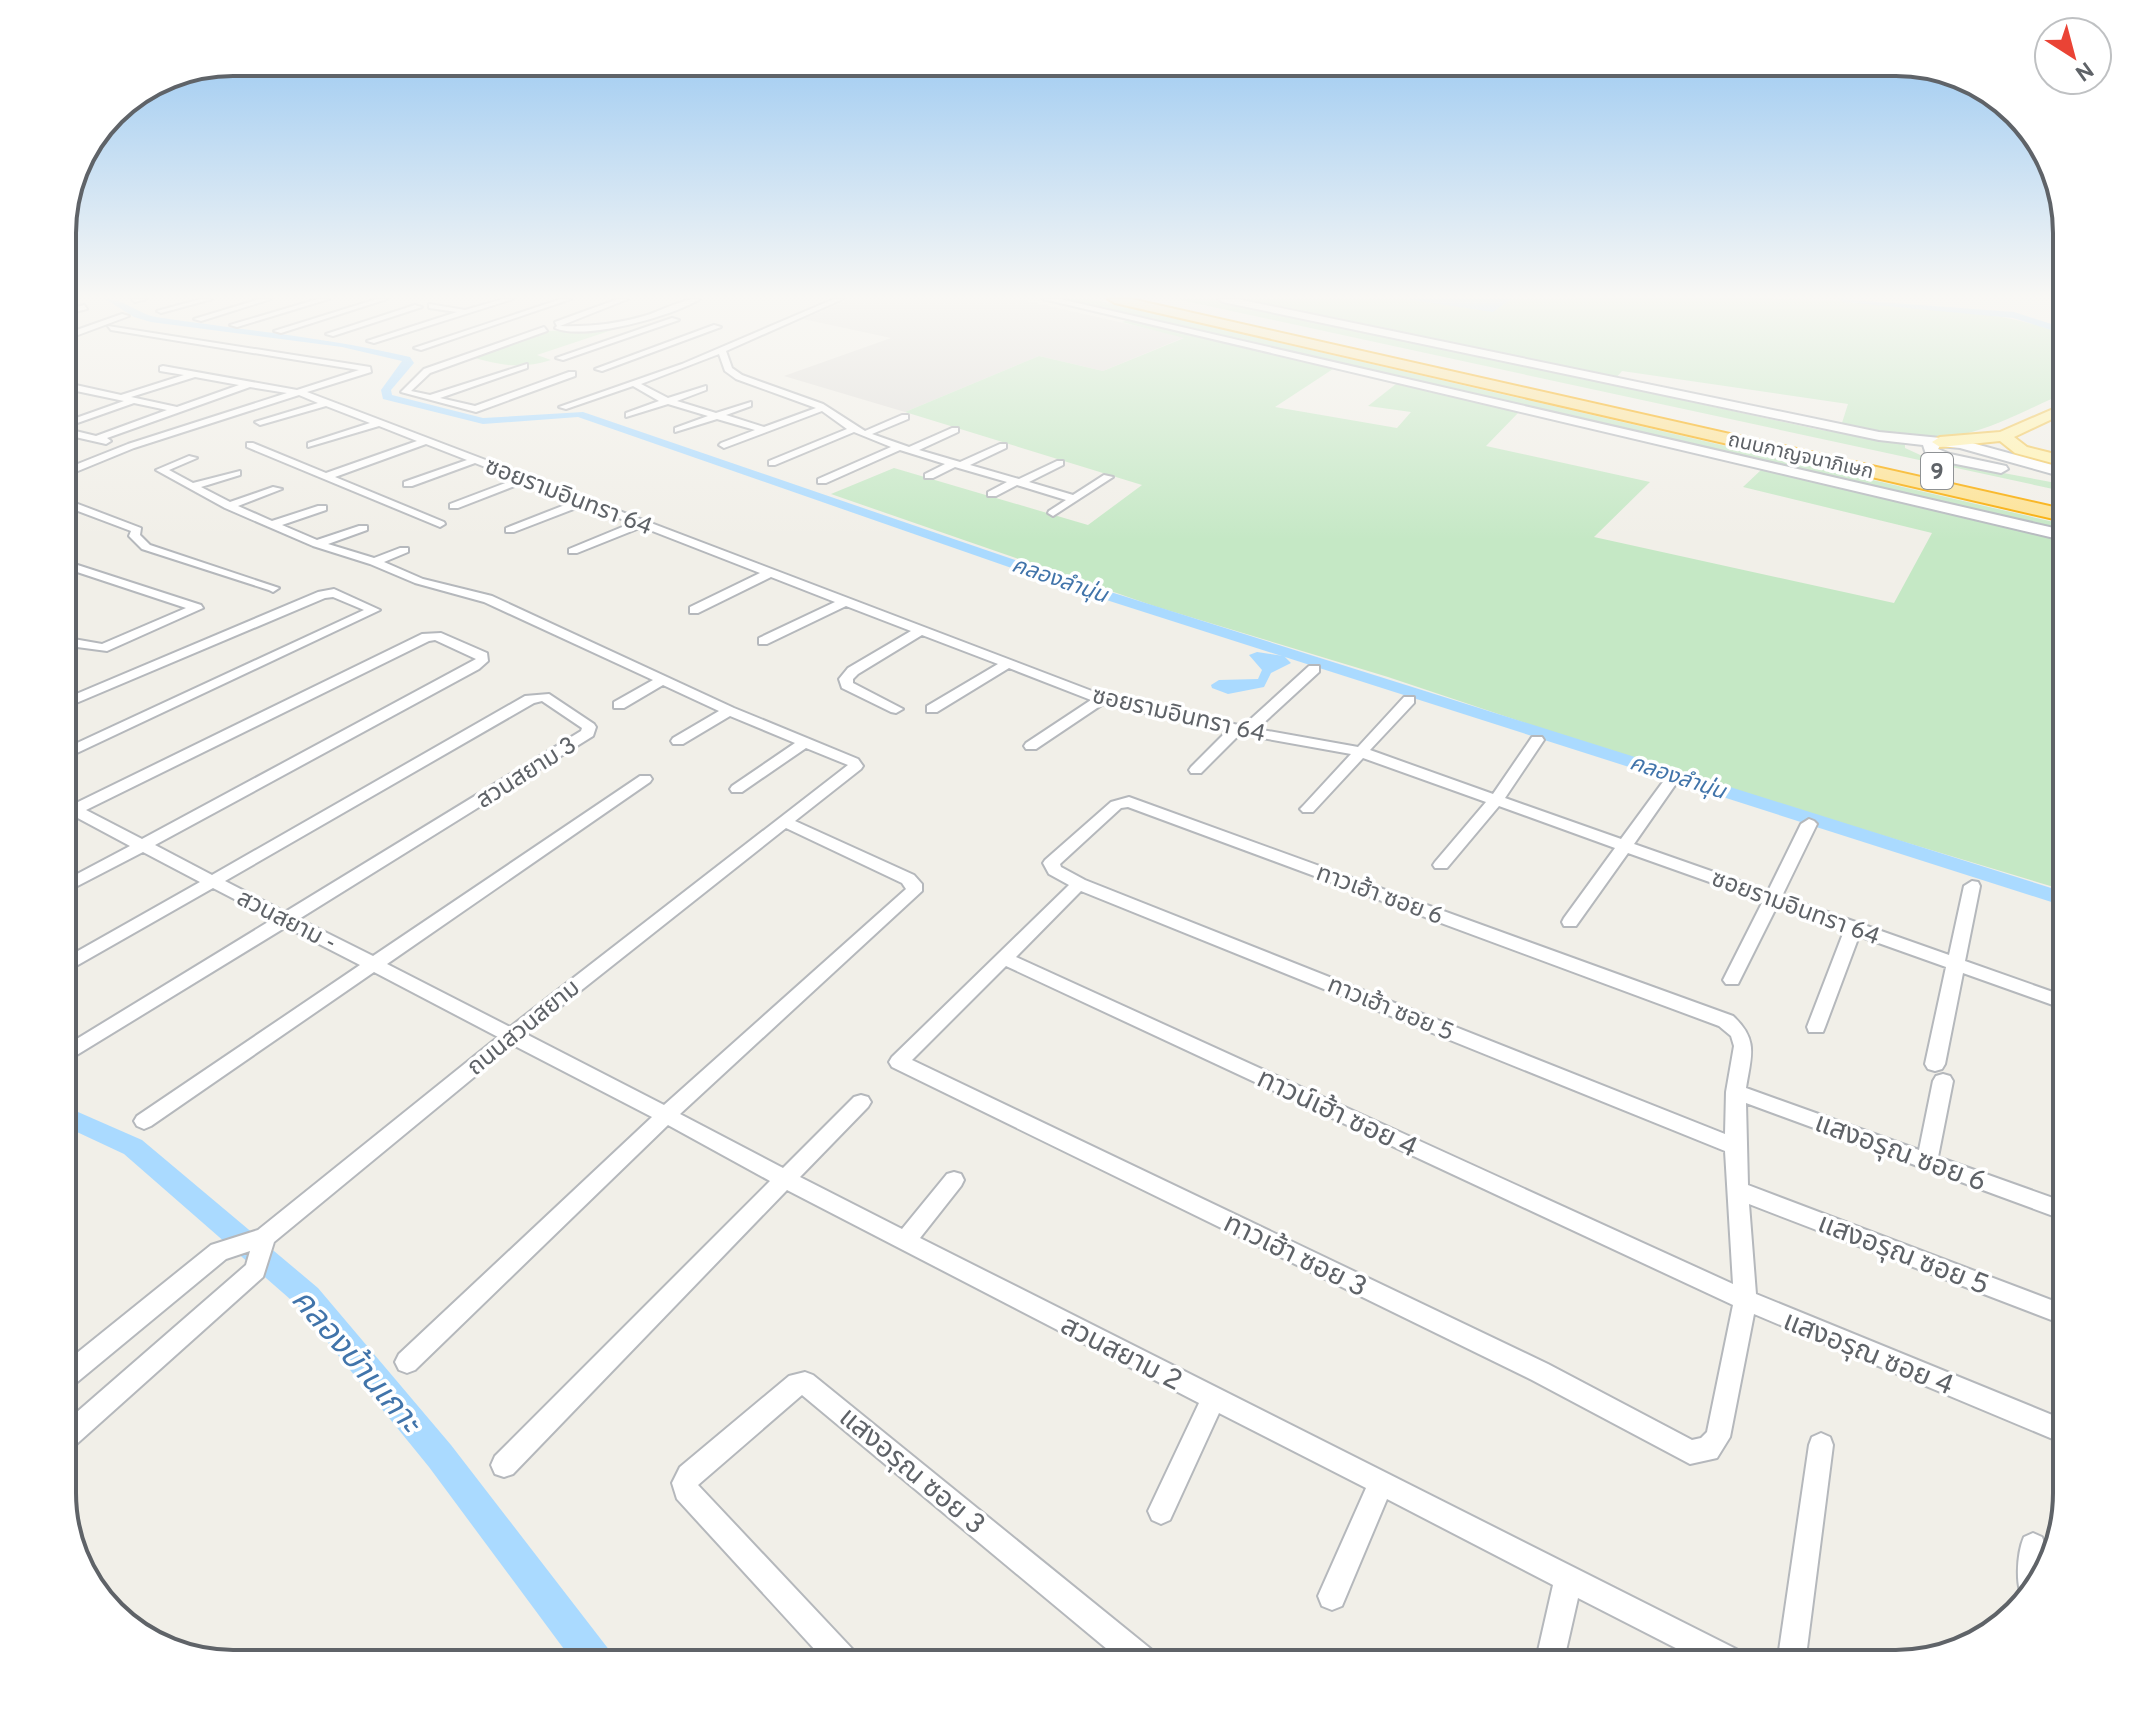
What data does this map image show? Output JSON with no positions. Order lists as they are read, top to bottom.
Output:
{
  "streets": {
    "highway": ["ถนนกาญจนาภิเษก", "9"],
    "street": [
      "ซอยรามอินทรา 64",
      "สวนสยาม 3",
      "ทาวเฮ้า ซอย 6",
      "สวนสยาม -",
      "ทาวเฮ้า ซอย 5",
      "ถนนสวนสยาม",
      "ทาวน์เฮ้า ซอย 4",
      "แสงอรุณ ซอย 6",
      "แสงอรุณ ซอย 5",
      "ทาวเฮ้า ซอย 3",
      "สวนสยาม 2",
      "แสงอรุณ ซอย 4",
      "แสงอรุณ ซอย 3"
    ]
  },
  "crossings": [
    ["สวนสยาม 3", "สวนสยาม -"],
    ["ทาวเฮ้า ซอย 6", "ทาวเฮ้า ซอย 5"],
    ["ทาวเฮ้า ซอย 6", "แสงอรุณ ซอย 6"],
    ["สวนสยาม -", "ถนนสวนสยาม"],
    ["สวนสยาม -", "สวนสยาม 2"],
    ["ถนนสวนสยาม", "สวนสยาม 2"],
    ["ทาวน์เฮ้า ซอย 4", "ทาวเฮ้า ซอย 3"],
    ["ทาวน์เฮ้า ซอย 4", "แสงอรุณ ซอย 4"],
    ["ทาวเฮ้า ซอย 3", "แสงอรุณ ซอย 4"]
  ],
  "water": ["คลองลำนุ่น", "คลองบ้านเกาะ"],
  "north": "bottom right"
}
